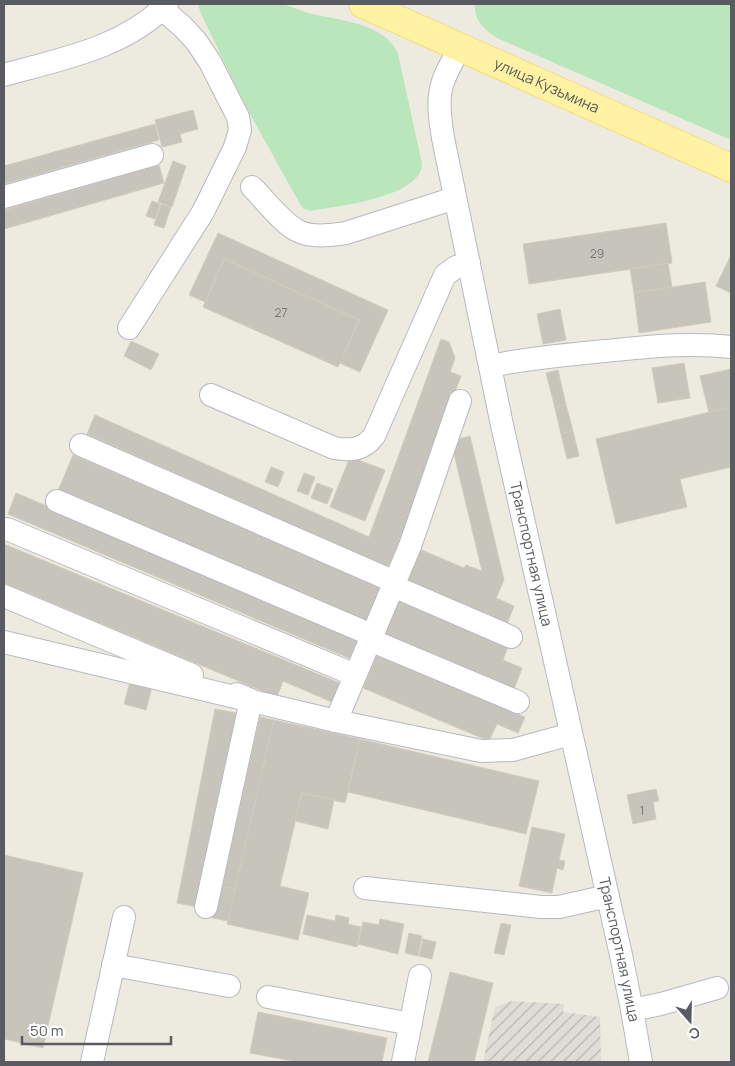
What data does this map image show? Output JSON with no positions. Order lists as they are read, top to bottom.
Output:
{
  "streets": {
    "main road": ["улица Кузьмина"],
    "street": ["Транспортная улица"]
  },
  "crossings": [
    ["улица Кузьмина", "Транспортная улица"]
  ],
  "house_numbers": ["29", "27", "1"],
  "scale_bar": "50 m",
  "north": "bottom"
}
